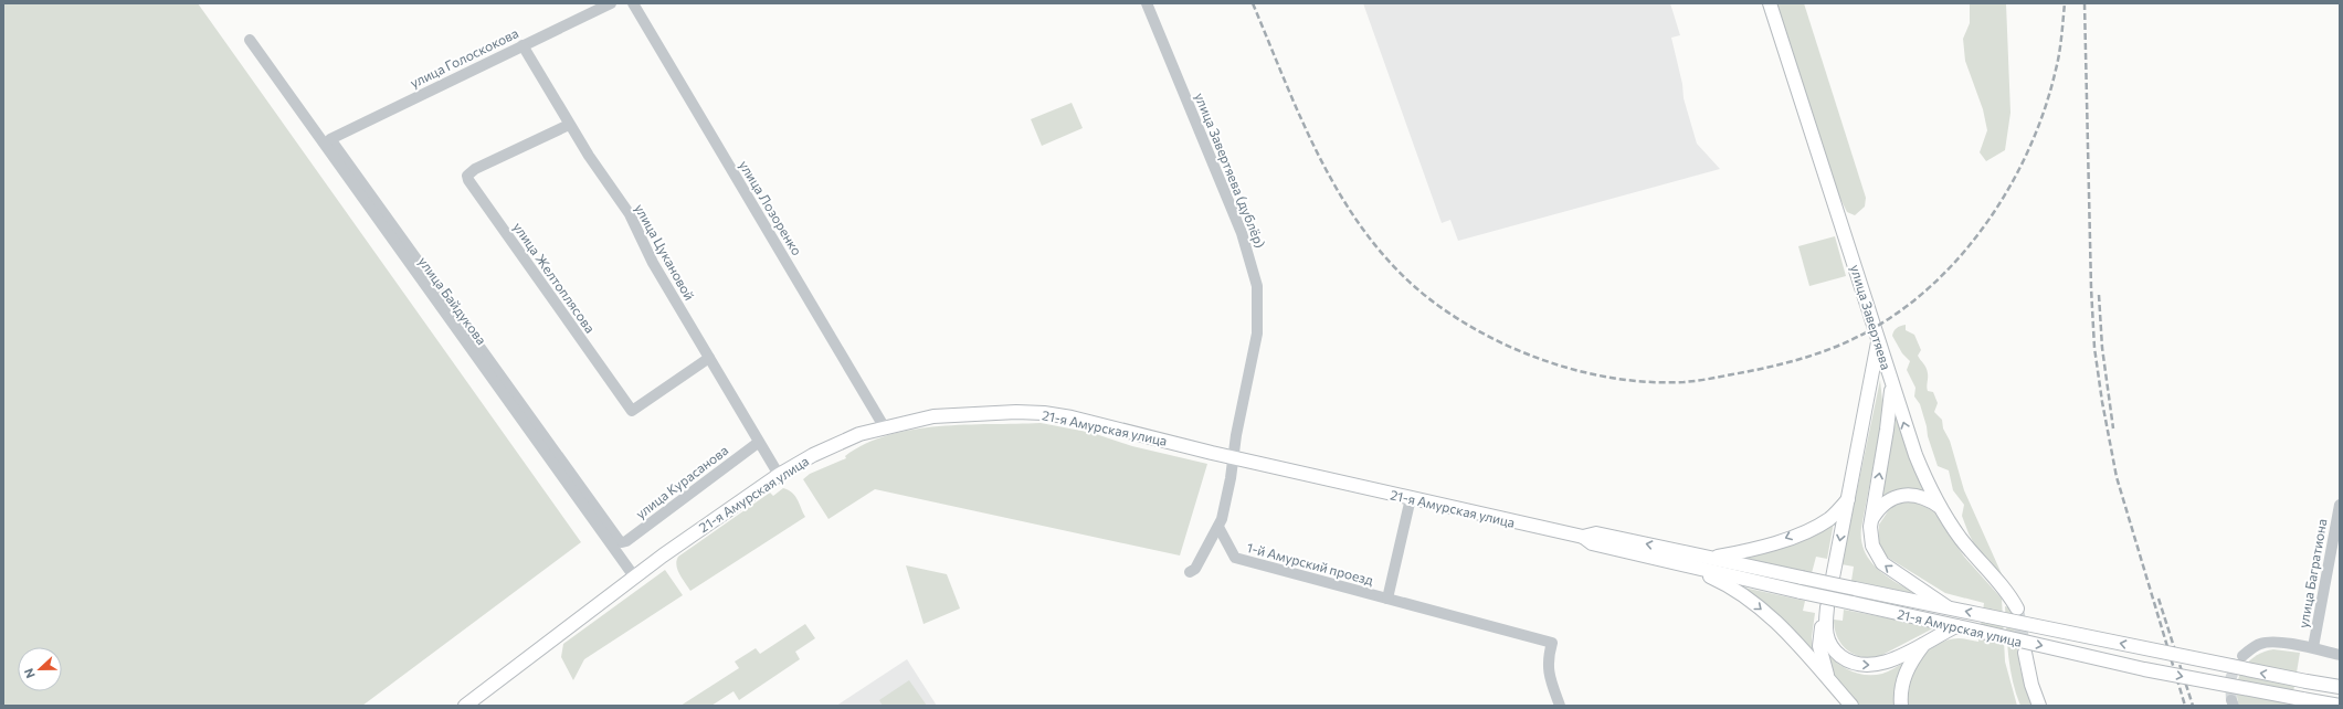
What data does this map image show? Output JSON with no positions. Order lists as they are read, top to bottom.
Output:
{
  "streets": {
    "main road": ["улица Завертяева", "21-я Амурская улица"],
    "street": [
      "улица Голоскокова",
      "улица Завертяева (дублёр)",
      "улица Лозоренко",
      "улица Цукановой",
      "улица Желтоплясова",
      "улица Байдукова",
      "улица Курасанова",
      "1-й Амурский проезд",
      "улица Багратиона"
    ]
  },
  "crossings": [
    ["улица Голоскокова", "улица Цукановой"],
    ["улица Голоскокова", "улица Байдукова"],
    ["улица Завертяева (дублёр)", "21-я Амурская улица"],
    ["улица Завертяева (дублёр)", "1-й Амурский проезд"],
    ["улица Лозоренко", "21-я Амурская улица"],
    ["улица Цукановой", "улица Желтоплясова"],
    ["улица Цукановой", "21-я Амурская улица"],
    ["улица Цукановой", "улица Курасанова"],
    ["улица Байдукова", "21-я Амурская улица"],
    ["улица Байдукова", "улица Курасанова"],
    ["21-я Амурская улица", "1-й Амурский проезд"]
  ],
  "north": "left"
}
